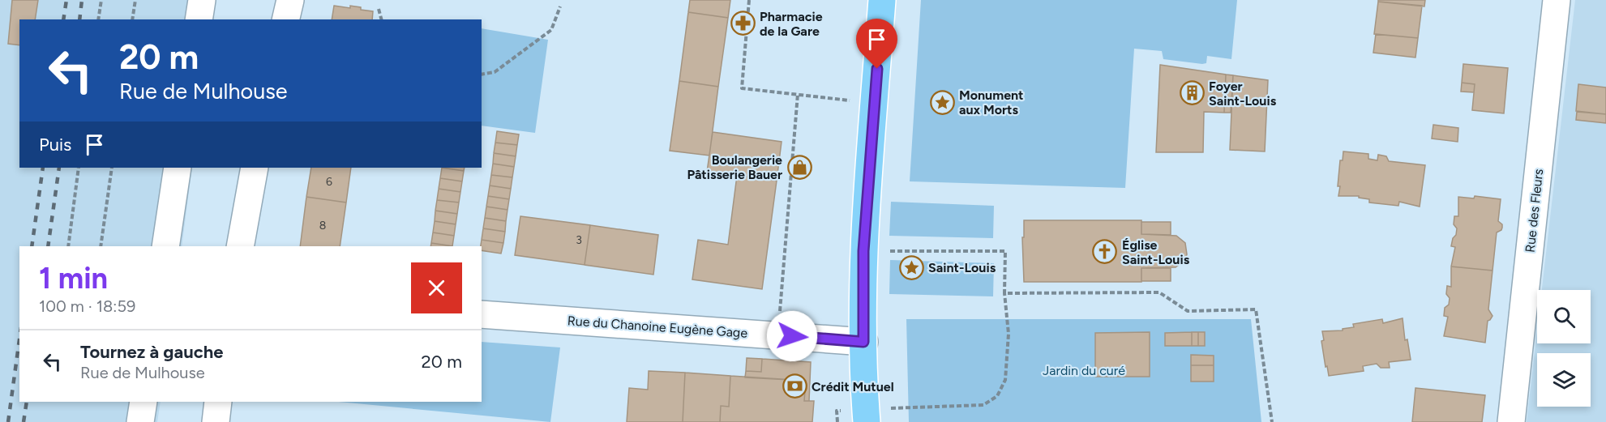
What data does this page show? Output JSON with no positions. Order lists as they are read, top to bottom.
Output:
{
  "streets": {
    "street": ["Rue des Fleurs", "Rue du Chanoine Eugène Gage"]
  },
  "parks": ["Jardin du curé"],
  "places": {
    "pharmacy": ["Pharmacie de la Gare"],
    "building": ["Foyer Saint-Louis"],
    "place": ["Monument aux Morts", "Saint-Louis"],
    "shop": ["Boulangerie Pâtisserie Bauer"],
    "church": ["Église Saint-Louis"],
    "bank": ["Crédit Mutuel"]
  },
  "house_numbers": ["6", "8", "3"],
  "page": {
    "turn": ["20 m", "Rue de Mulhouse"],
    "then": "Puis",
    "heading": ["1 min", "100 m · 18:59"],
    "list": [
      {
        "name": "Tournez à gauche",
        "note": "Rue de Mulhouse",
        "value": "20 m"
      }
    ]
  }
}
